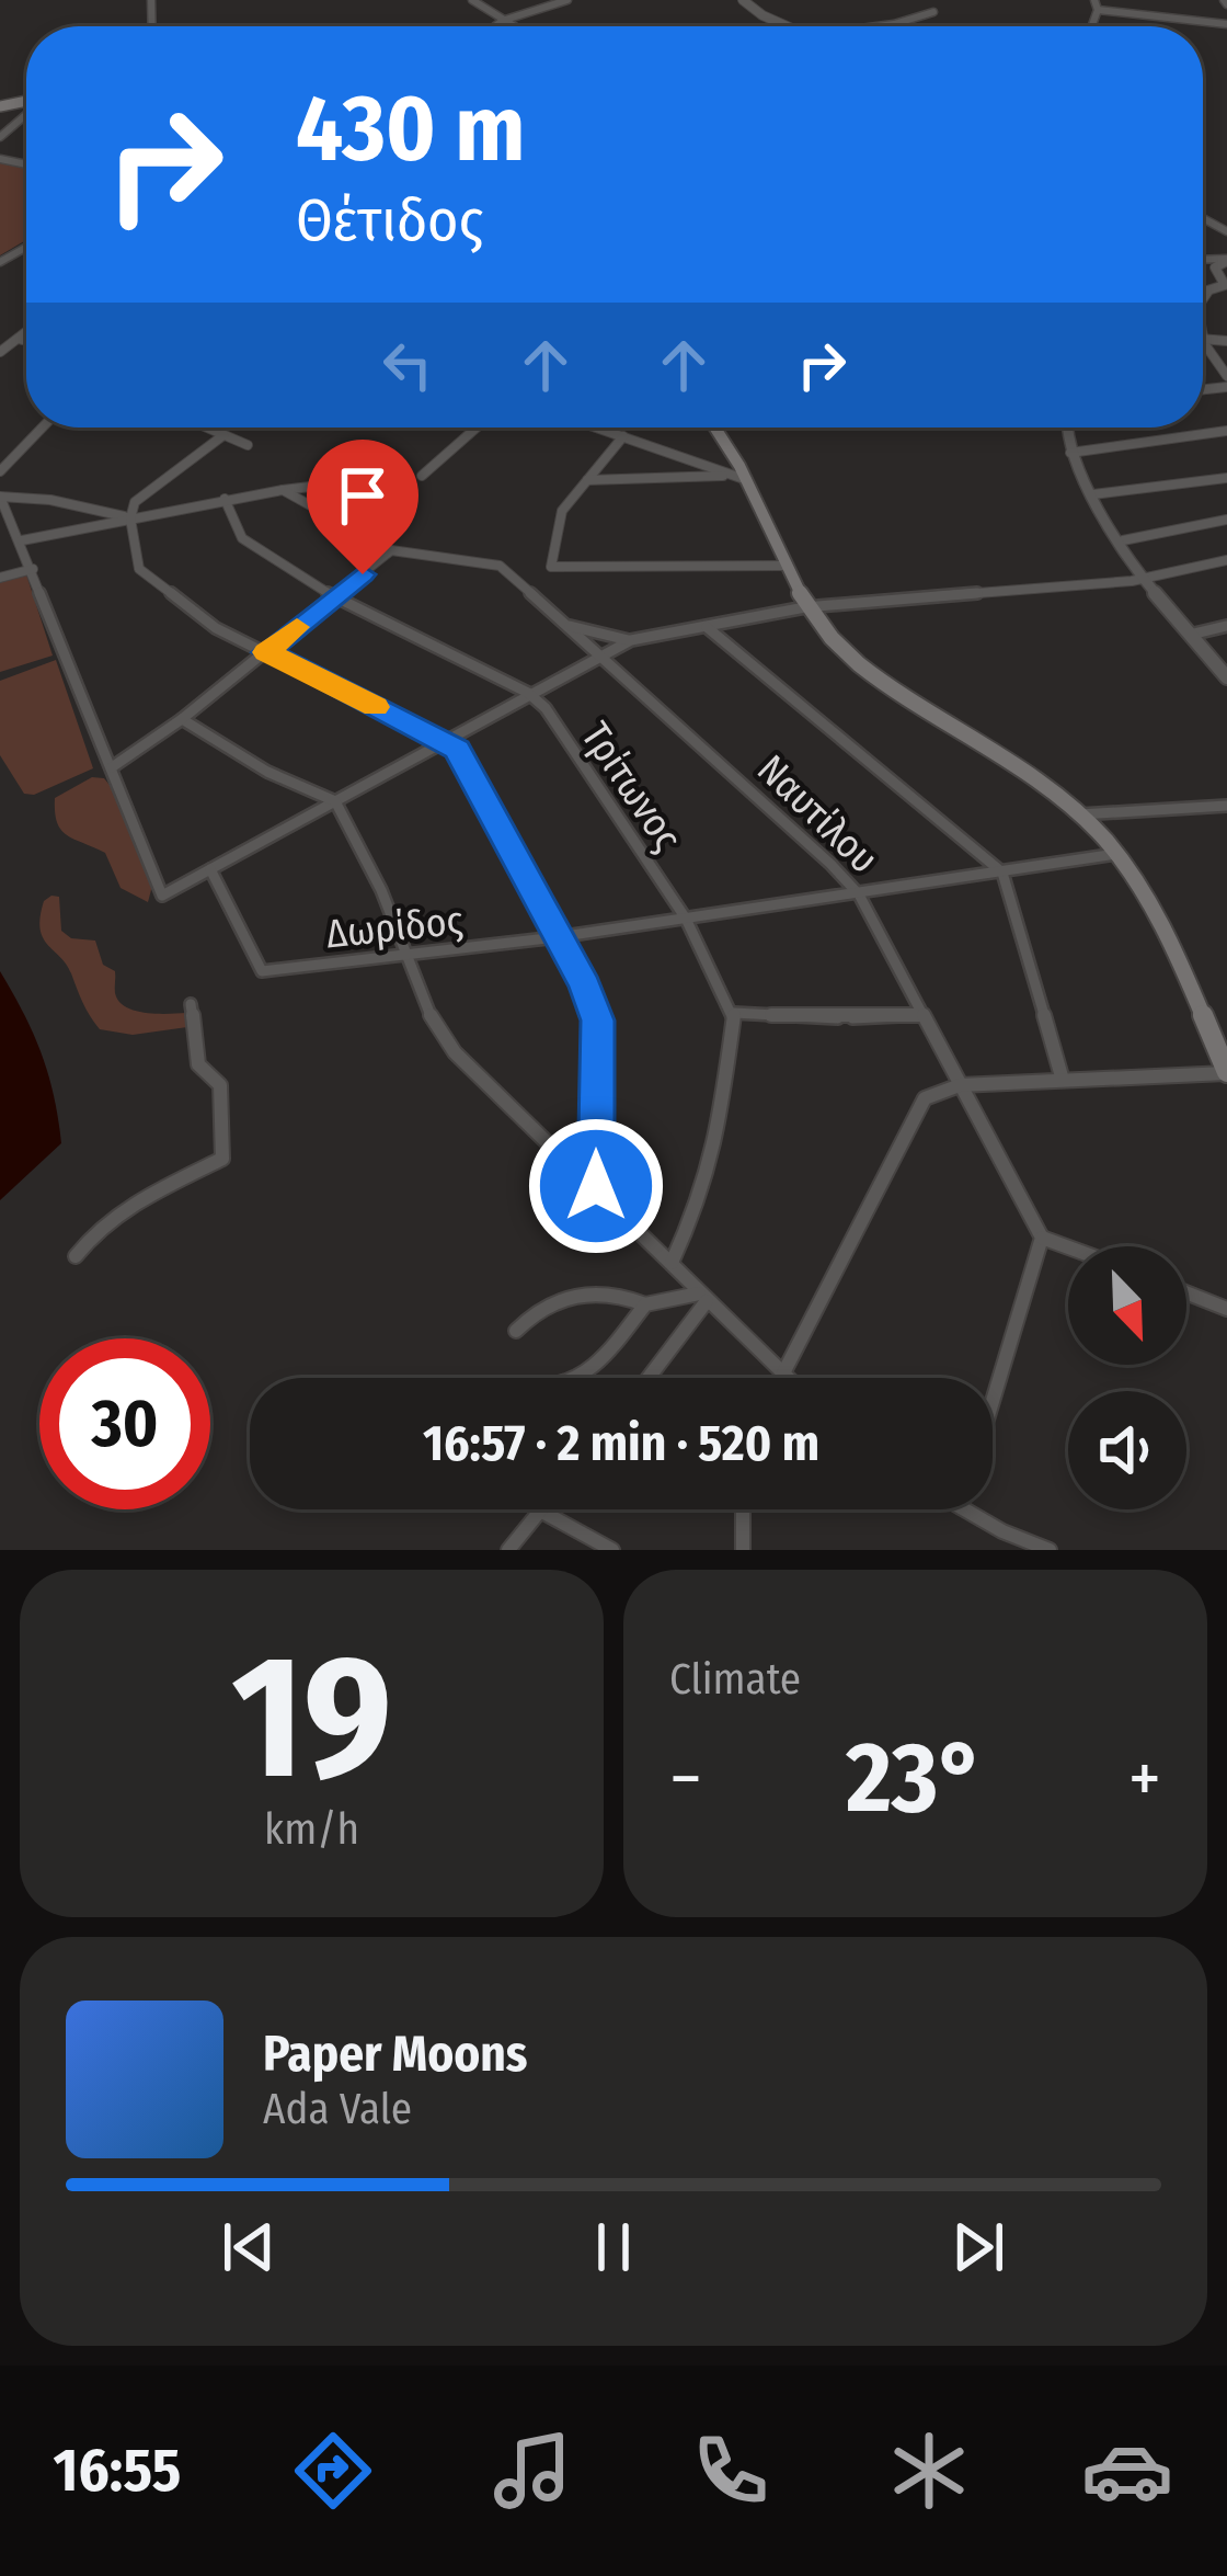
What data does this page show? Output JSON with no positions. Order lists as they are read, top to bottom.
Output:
{
  "streets": {
    "street": ["Τρίτωνος", "Ναυτίλου", "Δωρίδος"]
  },
  "crossings": [
    ["Τρίτωνος", "Δωρίδος"],
    ["Ναυτίλου", "Δωρίδος"]
  ],
  "north": "bottom right",
  "page": {
    "turn": ["430 m", "Θέτιδος"],
    "limit": "30",
    "trip": "16:57 · 2 min · 520 m",
    "tile": [
      ["19", "km/h"],
      "Climate"
    ],
    "heat": ["−", "23°", "+"],
    "song": ["Paper Moons", "Ada Vale"],
    "tabs": "16:55"
  }
}
